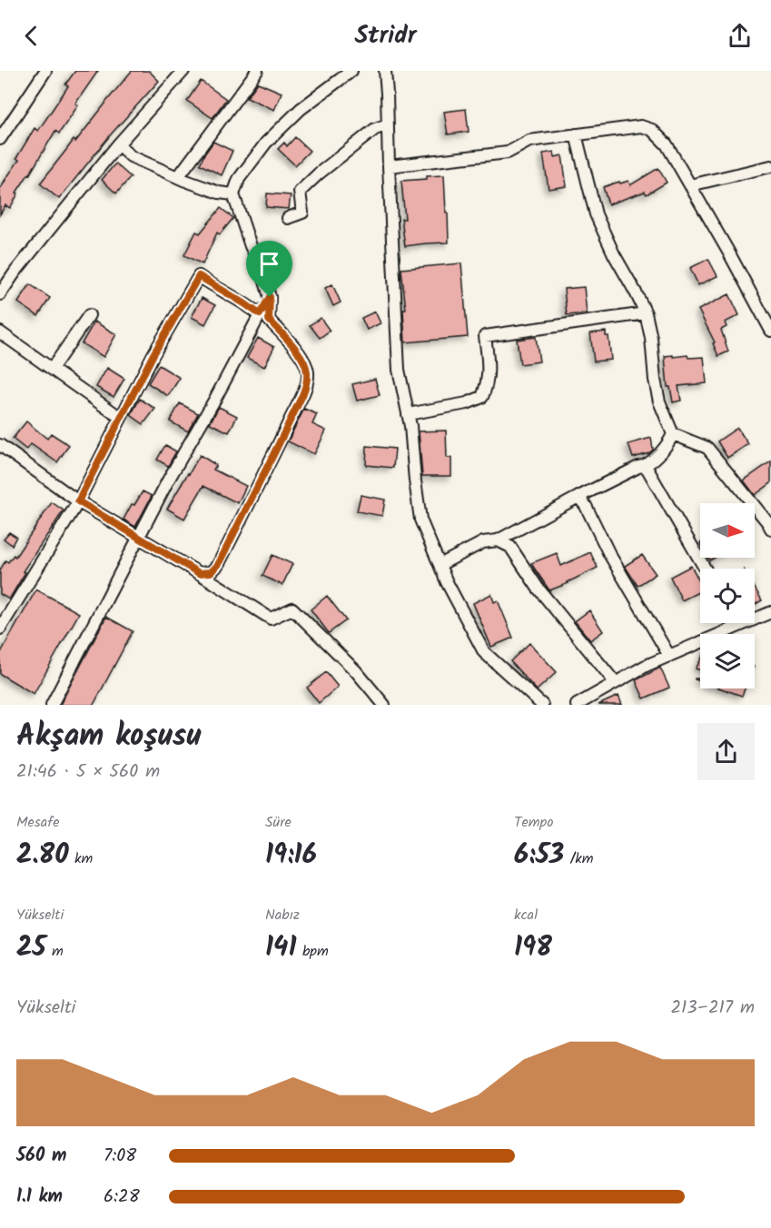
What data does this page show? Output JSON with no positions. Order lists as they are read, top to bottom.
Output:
{
  "north": "right",
  "page": {
    "header": "Stridr",
    "heading": ["Akşam koşusu", "21:46 · 5 × 560 m"],
    "stats": [
      ["Mesafe", "2.80 km"],
      ["Süre", "19:16"],
      ["Tempo", "6:53 /km"],
      ["Yükselti", "25 m"],
      ["Nabız", "141 bpm"],
      ["kcal", "198"]
    ],
    "chart": ["Yükselti", "213–217 m"],
    "list": [
      {
        "name": "560 m",
        "note": "7:08"
      },
      {
        "name": "1.1 km",
        "note": "6:28"
      }
    ]
  }
}
